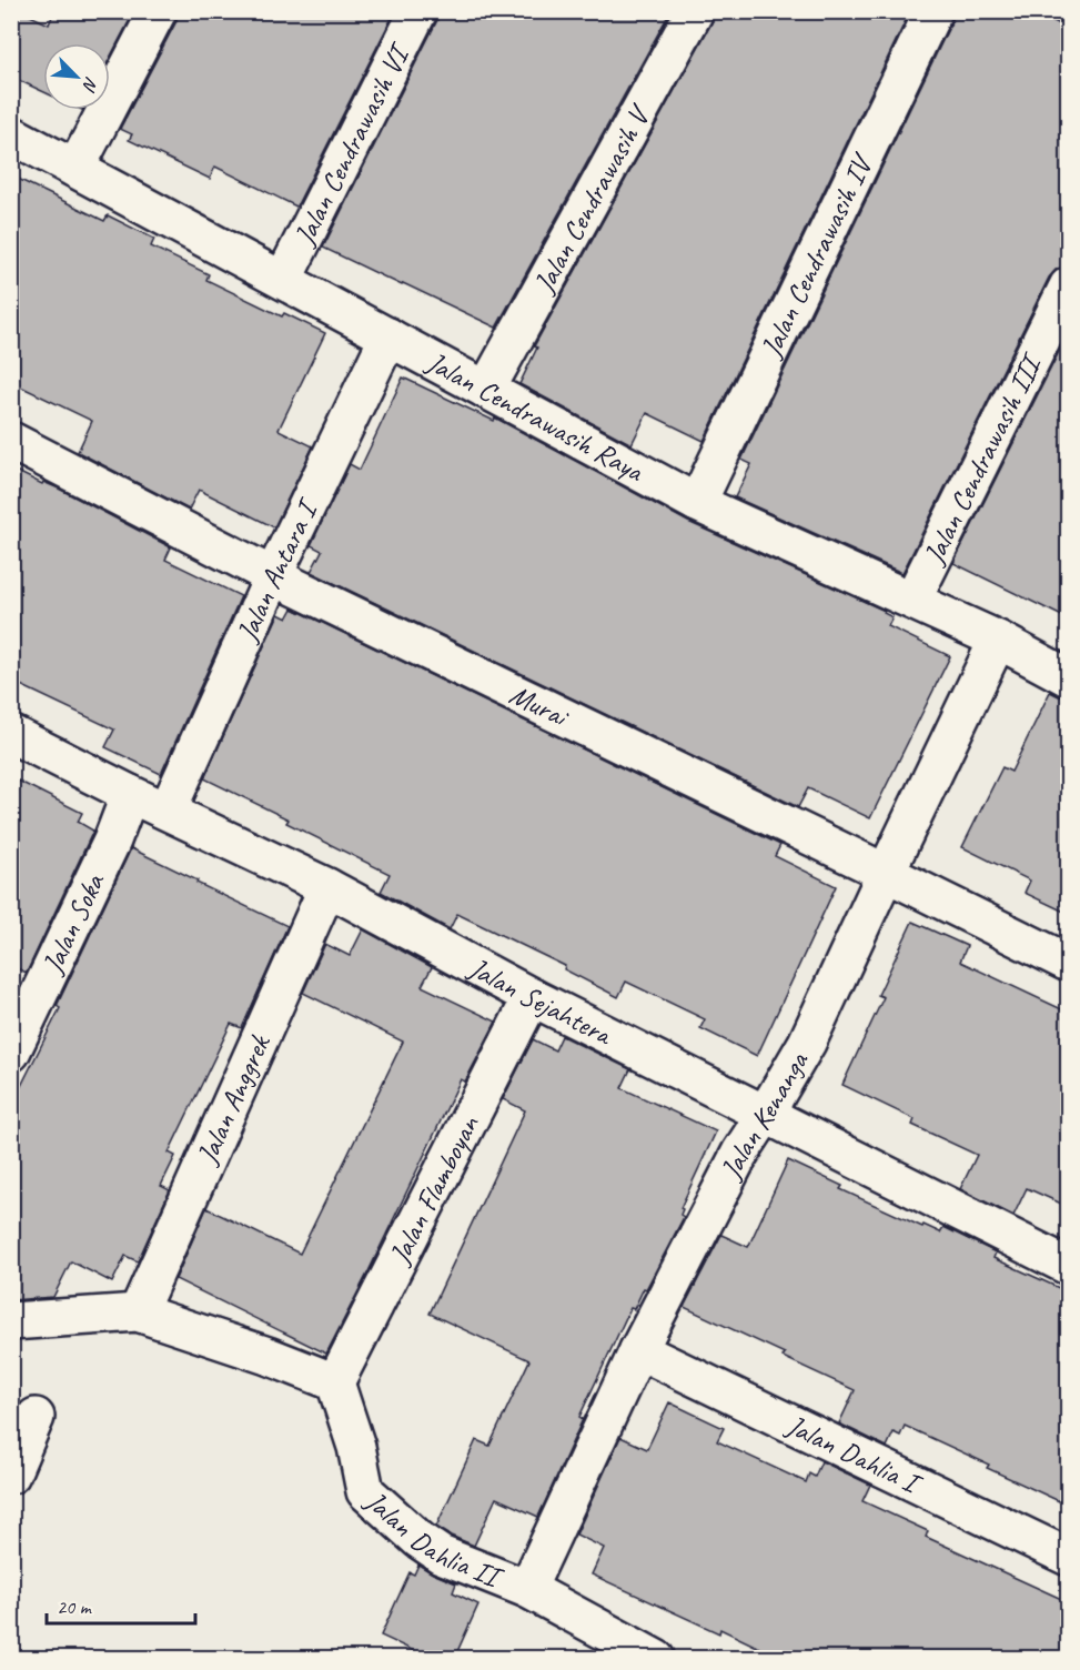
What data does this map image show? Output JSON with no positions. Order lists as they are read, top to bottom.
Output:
{
  "streets": {
    "street": [
      "Jalan Cendrawasih VI",
      "Jalan Cendrawasih V",
      "Jalan Cendrawasih IV",
      "Jalan Cendrawasih Raya",
      "Jalan Cendrawasih III",
      "Jalan Antara I",
      "Murai",
      "Jalan Soka",
      "Jalan Sejahtera",
      "Jalan Anggrek",
      "Jalan Kenanga",
      "Jalan Flamboyan",
      "Jalan Dahlia I",
      "Jalan Dahlia II"
    ]
  },
  "crossings": [
    ["Jalan Cendrawasih VI", "Jalan Cendrawasih Raya"],
    ["Jalan Cendrawasih V", "Jalan Cendrawasih Raya"],
    ["Jalan Cendrawasih IV", "Jalan Cendrawasih Raya"],
    ["Jalan Cendrawasih Raya", "Jalan Cendrawasih III"],
    ["Jalan Cendrawasih Raya", "Jalan Antara I"],
    ["Jalan Cendrawasih Raya", "Jalan Kenanga"],
    ["Jalan Antara I", "Murai"],
    ["Jalan Antara I", "Jalan Sejahtera"],
    ["Murai", "Jalan Kenanga"],
    ["Jalan Soka", "Jalan Sejahtera"],
    ["Jalan Sejahtera", "Jalan Anggrek"],
    ["Jalan Sejahtera", "Jalan Kenanga"],
    ["Jalan Sejahtera", "Jalan Flamboyan"],
    ["Jalan Kenanga", "Jalan Dahlia I"],
    ["Jalan Kenanga", "Jalan Dahlia II"],
    ["Jalan Flamboyan", "Jalan Dahlia II"]
  ],
  "scale_bar": "20 m",
  "north": "bottom right"
}
